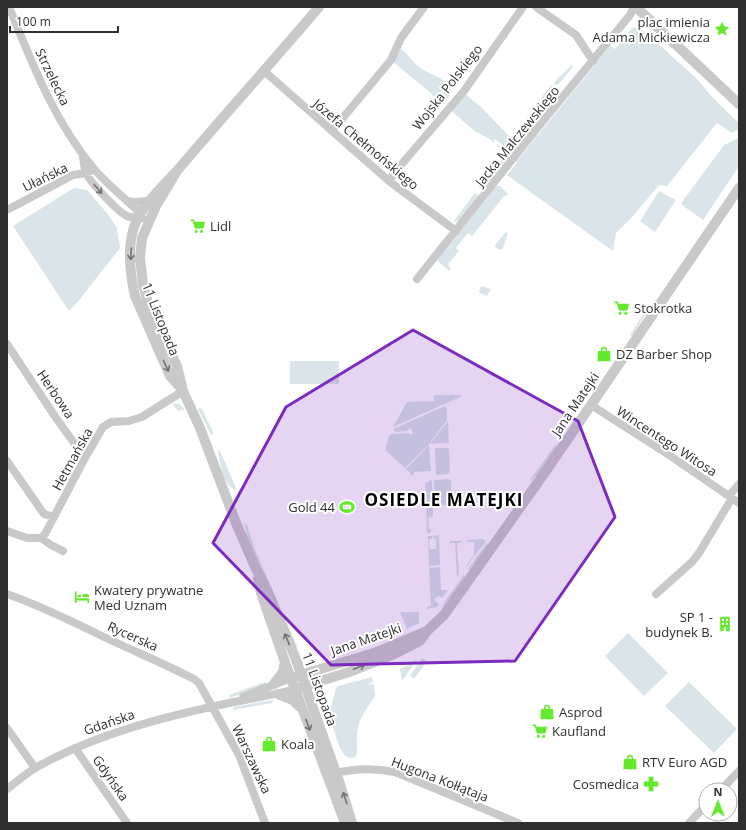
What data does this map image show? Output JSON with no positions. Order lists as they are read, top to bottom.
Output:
{
  "streets": {
    "street": [
      "Strzelecka",
      "Wojska Polskiego",
      "Jacka Malczewskiego",
      "Józefa Chełmońskiego",
      "Ułańska",
      "11 Listopada",
      "Herbowa",
      "Jana Matejki",
      "Wincentego Witosa",
      "Hetmańska",
      "Rycerska",
      "Gdańska",
      "Warszawska",
      "Gdyńska",
      "Hugona Kołłątaja"
    ]
  },
  "crossings": [
    ["Strzelecka", "Ułańska"],
    ["Strzelecka", "11 Listopada"],
    ["Wojska Polskiego", "Józefa Chełmońskiego"],
    ["Jacka Malczewskiego", "Józefa Chełmońskiego"],
    ["Józefa Chełmońskiego", "11 Listopada"],
    ["11 Listopada", "Jana Matejki"],
    ["11 Listopada", "Hetmańska"],
    ["11 Listopada", "Gdańska"],
    ["11 Listopada", "Hugona Kołłątaja"],
    ["Herbowa", "Hetmańska"],
    ["Jana Matejki", "Wincentego Witosa"],
    ["Jana Matejki", "Gdańska"],
    ["Rycerska", "Gdańska"],
    ["Rycerska", "Warszawska"],
    ["Gdańska", "Warszawska"],
    ["Gdańska", "Gdyńska"]
  ],
  "districts": ["OSIEDLE MATEJKI"],
  "places": {
    "place": ["plac imienia Adama Mickiewicza"],
    "supermarket": ["Lidl", "Stokrotka", "Kaufland"],
    "shop": [
      "DZ Barber Shop",
      "Asprod",
      "Koala",
      "RTV Euro AGD"
    ],
    "sports": ["Gold 44"],
    "hotel": ["Kwatery prywatne Med Uznam"],
    "building": ["SP 1 - budynek B."],
    "pharmacy": ["Cosmedica"]
  },
  "scale_bar": "100 m",
  "north": "top"
}
